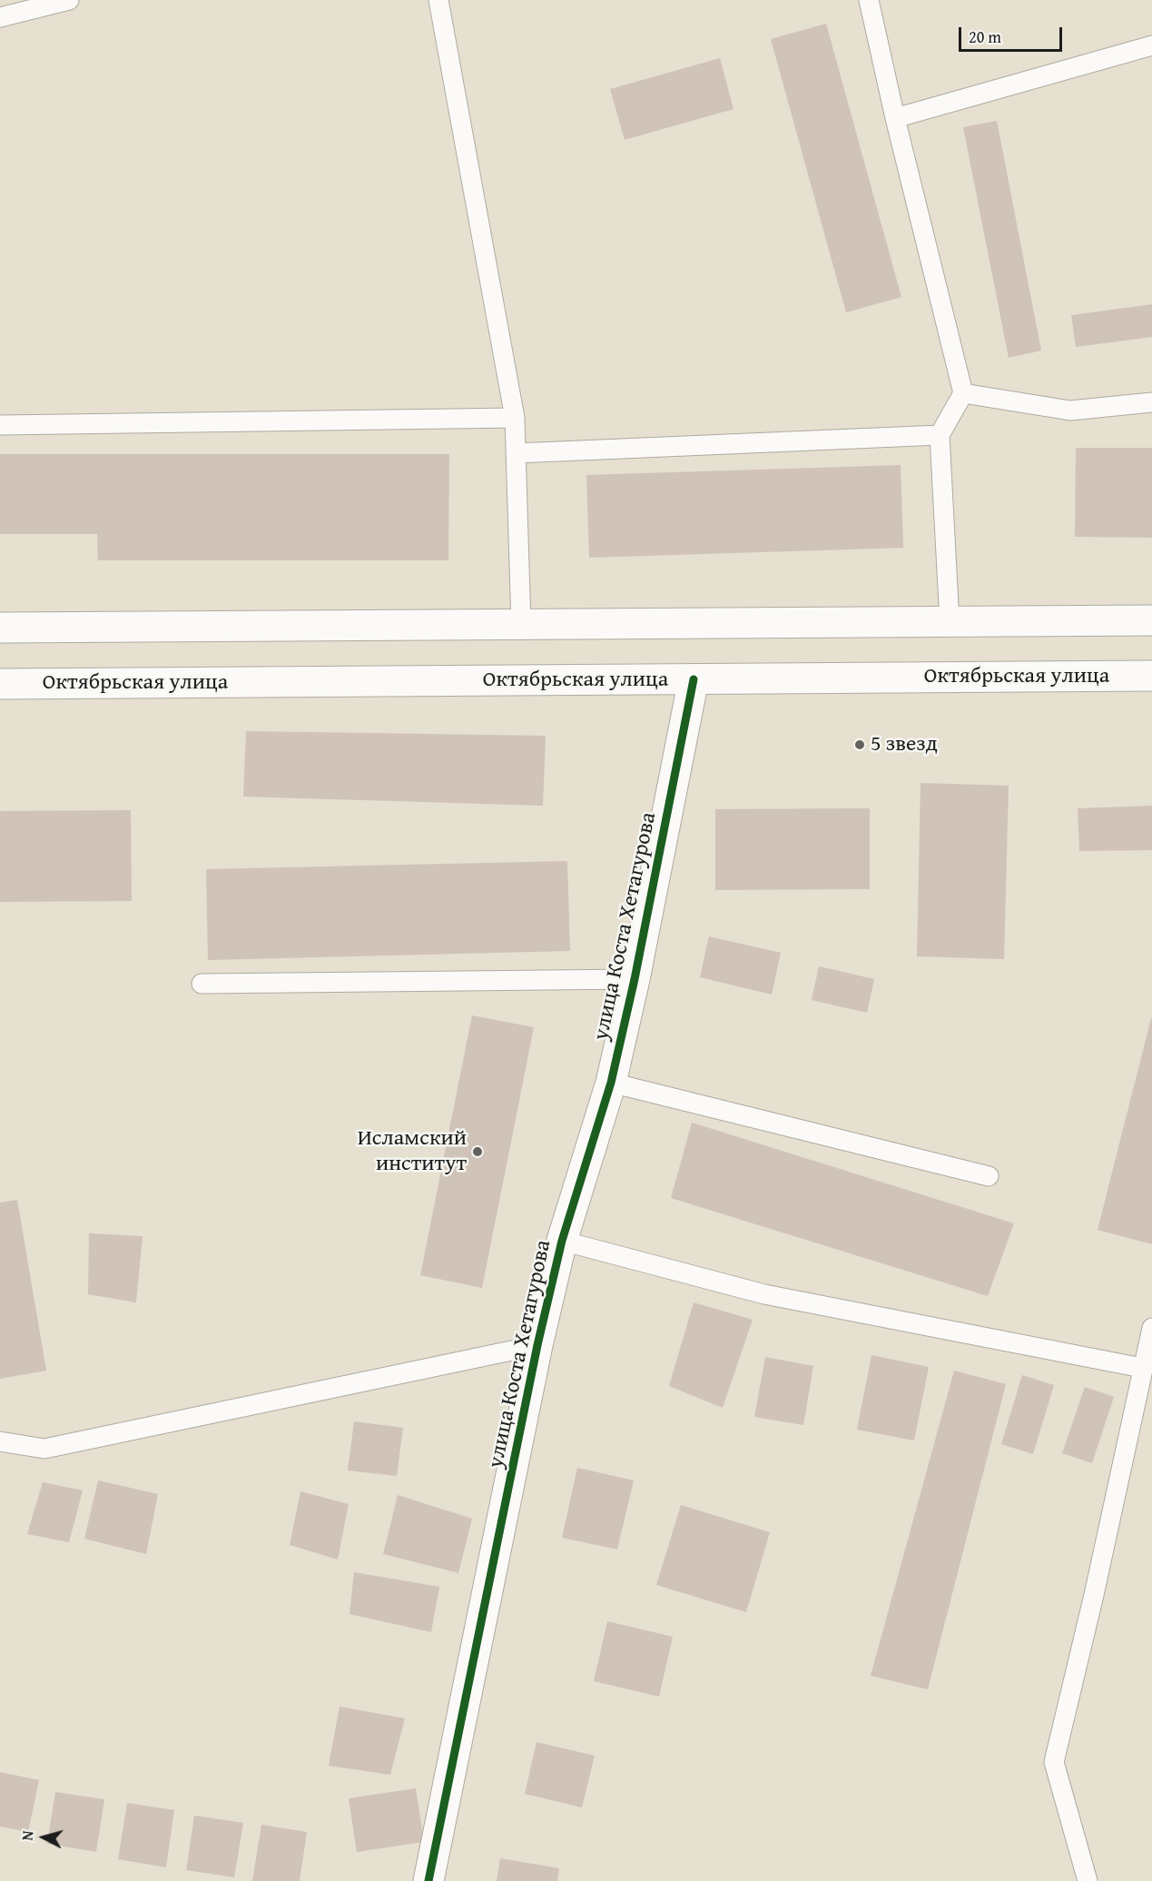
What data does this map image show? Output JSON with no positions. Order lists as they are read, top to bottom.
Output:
{
  "streets": {
    "main road": ["Октябрьская улица", "улица Коста Хетагурова"]
  },
  "crossings": [
    ["Октябрьская улица", "улица Коста Хетагурова"]
  ],
  "places": ["5 звезд", "Исламский институт"],
  "scale_bar": "20 m",
  "north": "left"
}
